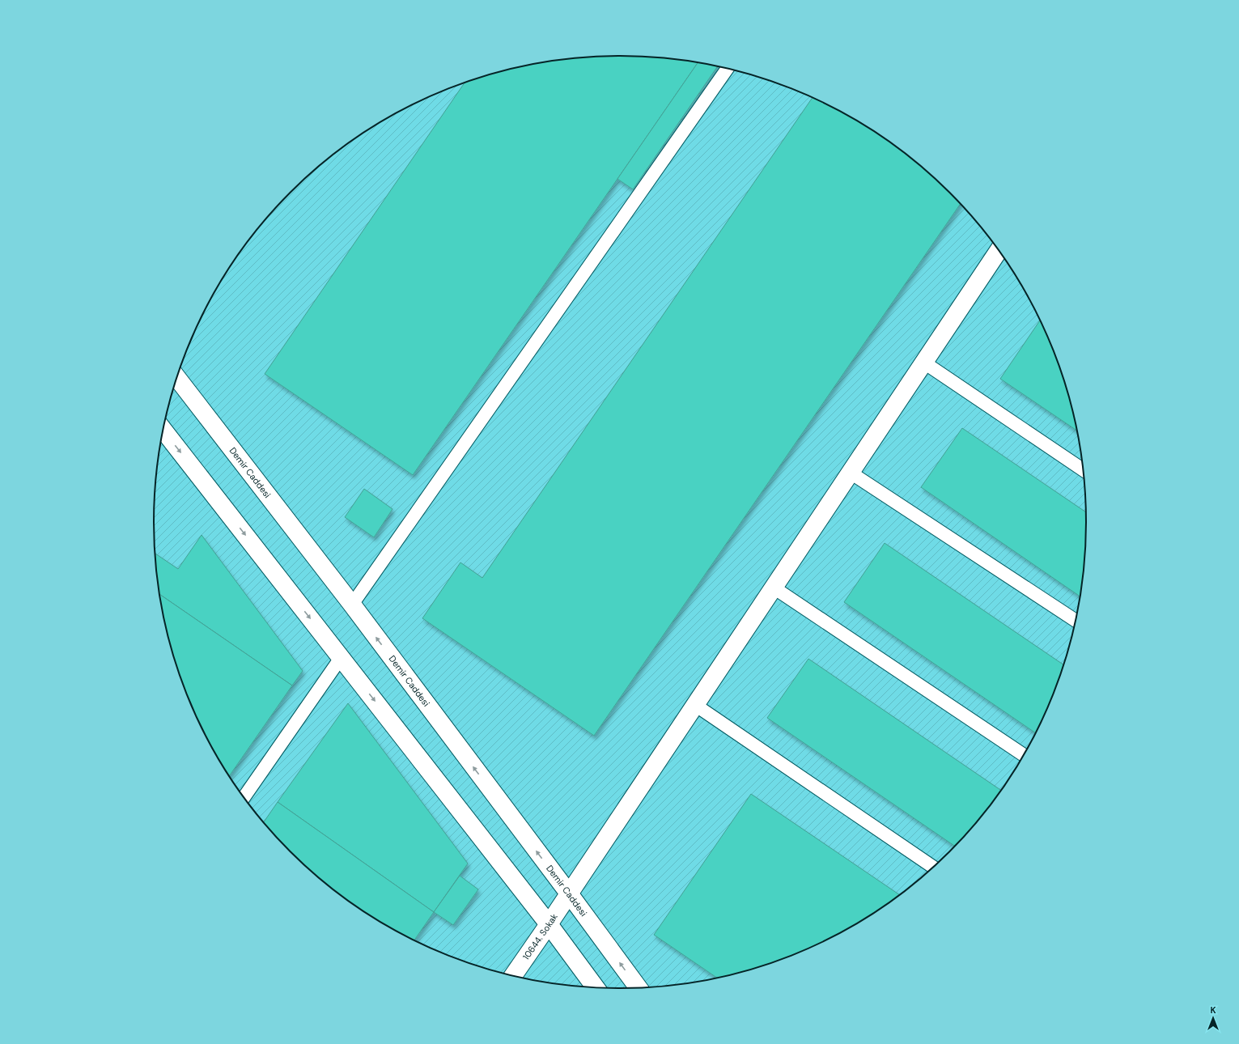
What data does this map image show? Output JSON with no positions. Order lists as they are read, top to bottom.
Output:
{
  "streets": {
    "street": ["Demir Caddesi", "10644. Sokak"]
  },
  "crossings": [
    ["Demir Caddesi", "10644. Sokak"]
  ],
  "north": "top"
}
